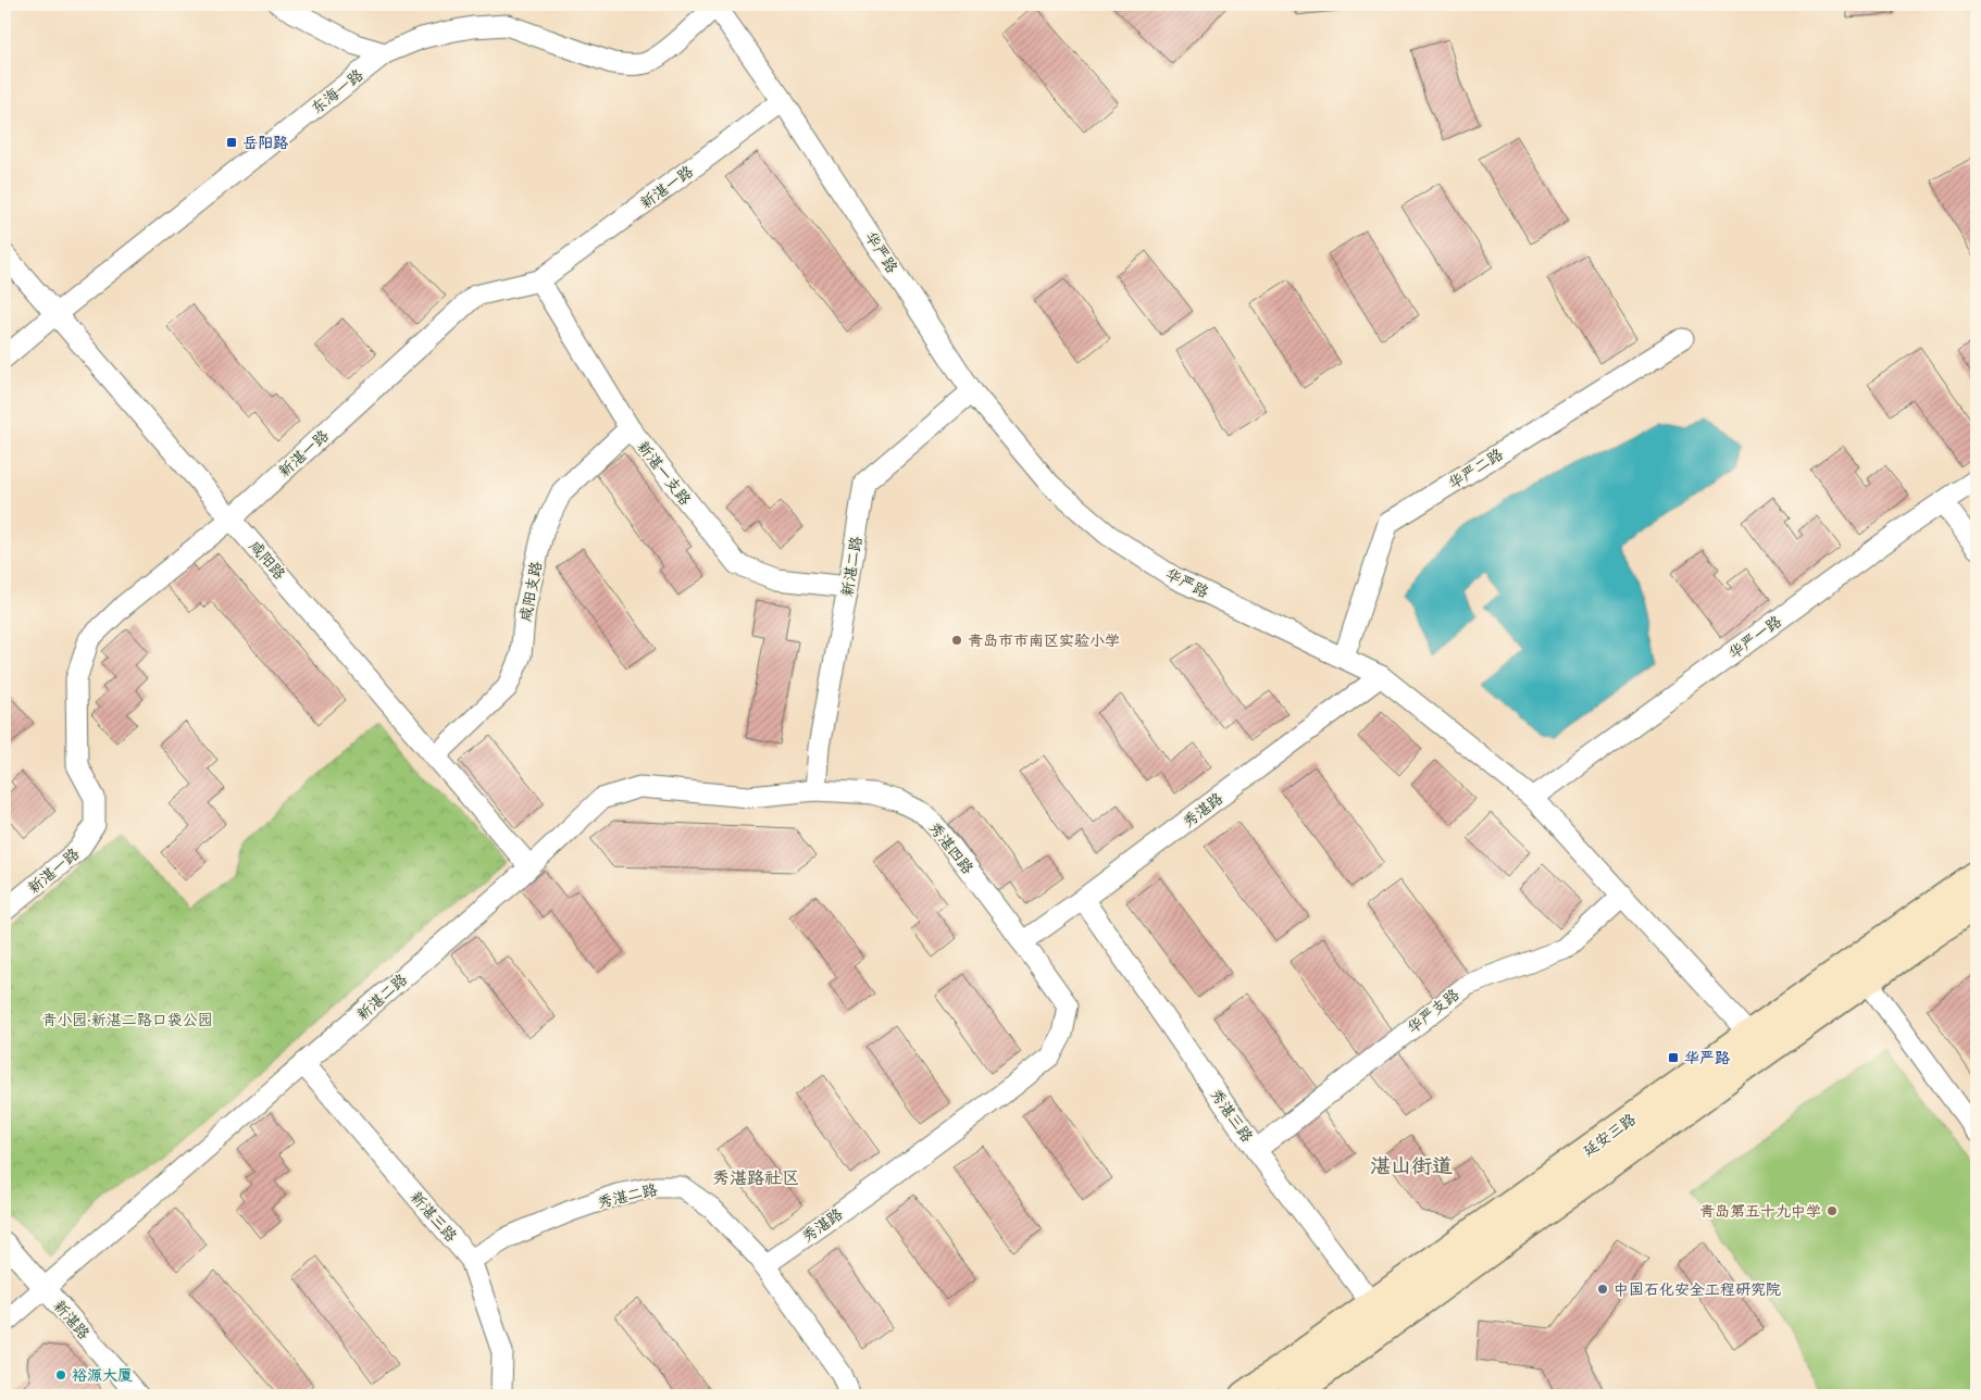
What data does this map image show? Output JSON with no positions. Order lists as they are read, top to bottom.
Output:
{
  "streets": {
    "main road": ["延安三路"],
    "street": [
      "东海一路",
      "新湛一路",
      "华严路",
      "华严二路",
      "新湛一支路",
      "咸阳路",
      "新湛二路",
      "咸阳支路",
      "华严一路",
      "秀湛路",
      "秀湛四路",
      "华严支路",
      "秀湛三路",
      "秀湛二路",
      "新湛三路",
      "新湛路"
    ]
  },
  "crossings": [
    ["东海一路", "华严路"],
    ["东海一路", "咸阳路"],
    ["新湛一路", "华严路"],
    ["新湛一路", "新湛一支路"],
    ["新湛一路", "咸阳路"],
    ["华严路", "华严二路"],
    ["华严路", "新湛二路"],
    ["华严路", "华严一路"],
    ["华严路", "秀湛路"],
    ["华严路", "华严支路"],
    ["华严路", "延安三路"],
    ["新湛一支路", "新湛二路"],
    ["新湛一支路", "咸阳支路"],
    ["咸阳路", "新湛二路"],
    ["咸阳路", "咸阳支路"],
    ["新湛二路", "秀湛四路"],
    ["新湛二路", "新湛三路"],
    ["新湛二路", "新湛路"],
    ["秀湛路", "秀湛四路"],
    ["秀湛路", "秀湛三路"],
    ["秀湛路", "秀湛二路"],
    ["华严支路", "秀湛三路"],
    ["秀湛三路", "延安三路"],
    ["秀湛二路", "新湛三路"]
  ],
  "districts": ["湛山街道", "秀湛路社区"],
  "parks": ["青小园·新湛二路口袋公园"],
  "places": {
    "transit": ["岳阳路", "华严路"],
    "other": [
      "青岛市市南区实验小学",
      "青岛第五十九中学",
      "中国石化安全工程研究院",
      "裕源大厦"
    ]
  }
}
